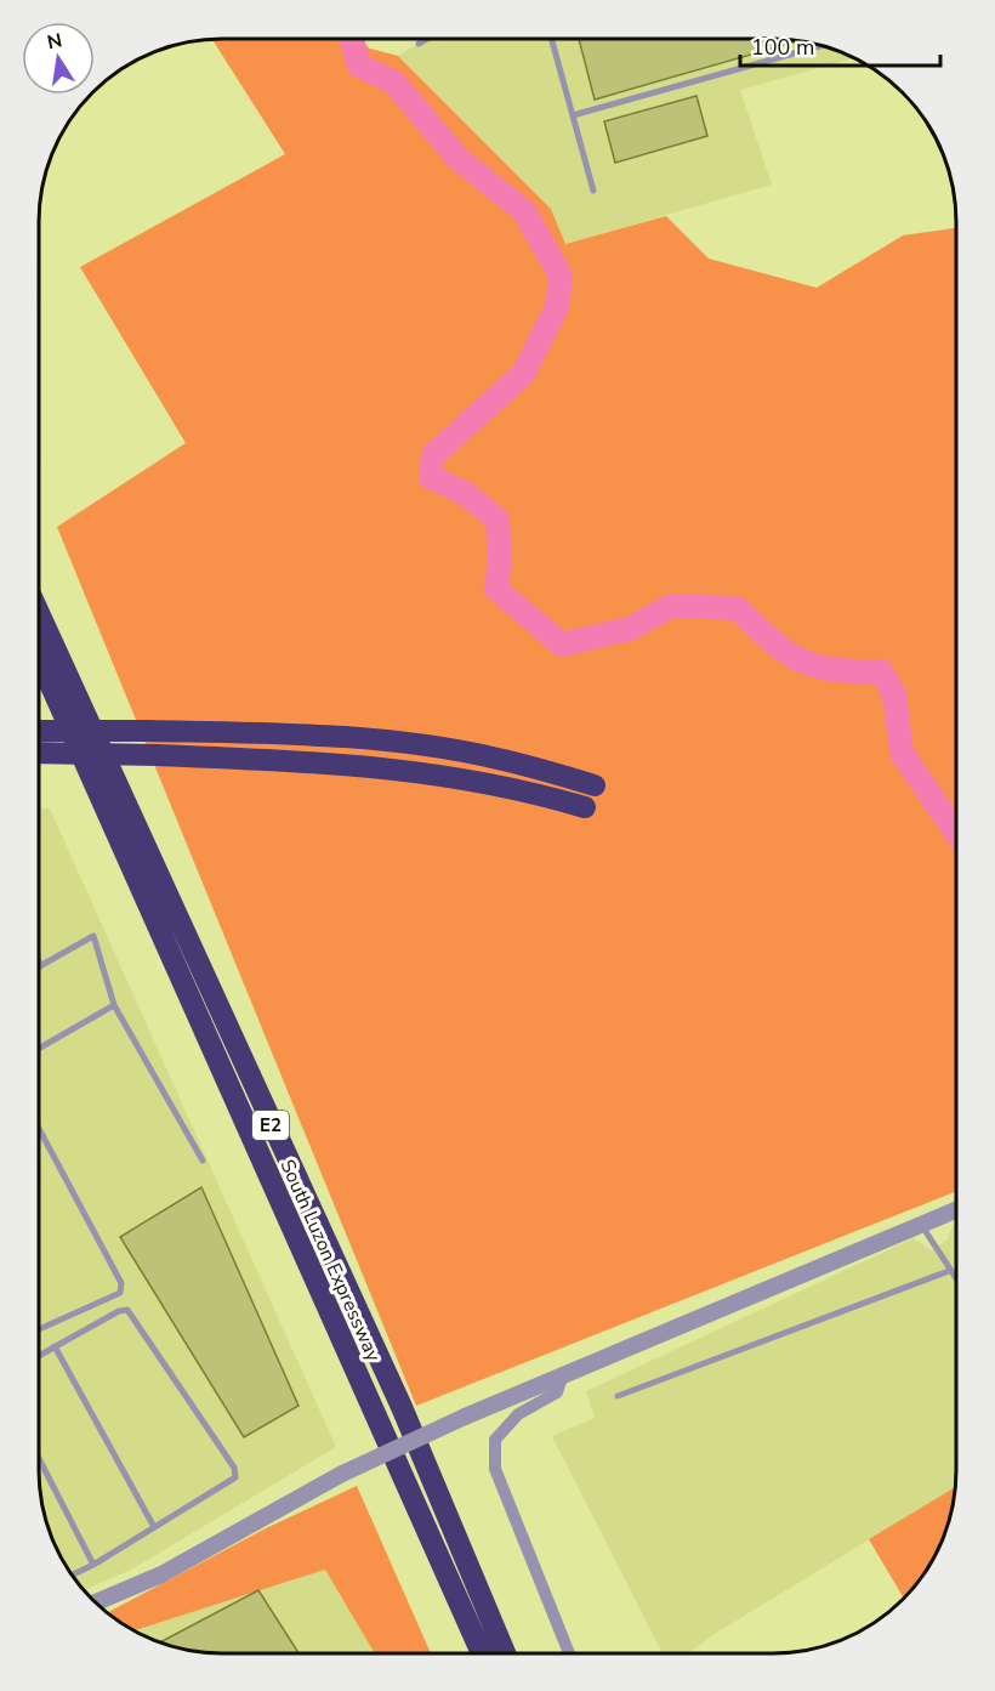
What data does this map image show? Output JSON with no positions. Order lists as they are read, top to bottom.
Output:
{
  "streets": {
    "highway": ["E2", "South Luzon Expressway"]
  },
  "scale_bar": "100 m",
  "north": "top"
}
